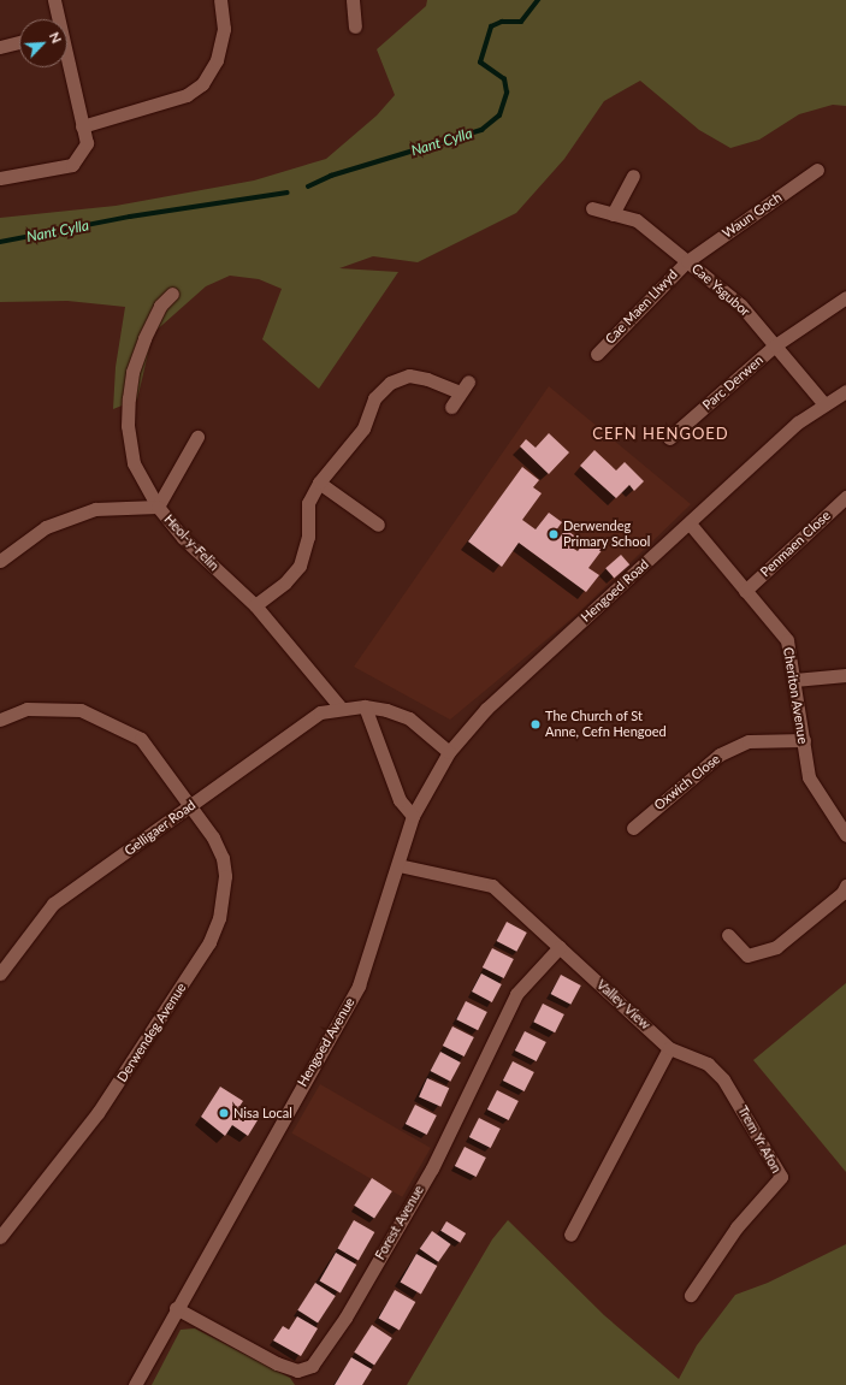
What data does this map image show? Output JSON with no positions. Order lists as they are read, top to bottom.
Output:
{
  "streets": {
    "street": [
      "Waun Goch",
      "Cae Ysgubor",
      "Cae Maen Llwyd",
      "Parc Derwen",
      "Heol-y-Felin",
      "Penmaen Close",
      "Hengoed Road",
      "Cheriton Avenue",
      "Oxwich Close",
      "Gelligaer Road",
      "Valley View",
      "Derwendeg Avenue",
      "Hengoed Avenue",
      "Trem Yr Afon",
      "Forest Avenue"
    ]
  },
  "crossings": [
    ["Waun Goch", "Cae Ysgubor"],
    ["Waun Goch", "Cae Maen Llwyd"],
    ["Cae Ysgubor", "Cae Maen Llwyd"],
    ["Cae Ysgubor", "Parc Derwen"],
    ["Cae Ysgubor", "Hengoed Road"],
    ["Heol-y-Felin", "Gelligaer Road"],
    ["Penmaen Close", "Cheriton Avenue"],
    ["Hengoed Road", "Cheriton Avenue"],
    ["Hengoed Road", "Gelligaer Road"],
    ["Hengoed Road", "Hengoed Avenue"],
    ["Cheriton Avenue", "Oxwich Close"],
    ["Gelligaer Road", "Derwendeg Avenue"],
    ["Valley View", "Hengoed Avenue"],
    ["Valley View", "Trem Yr Afon"],
    ["Valley View", "Forest Avenue"],
    ["Hengoed Avenue", "Forest Avenue"]
  ],
  "districts": ["CEFN HENGOED"],
  "water": ["Nant Cylla"],
  "places": ["Derwendeg Primary School", "The Church of St Anne, Cefn Hengoed", "Nisa Local"],
  "north": "top right"
}
